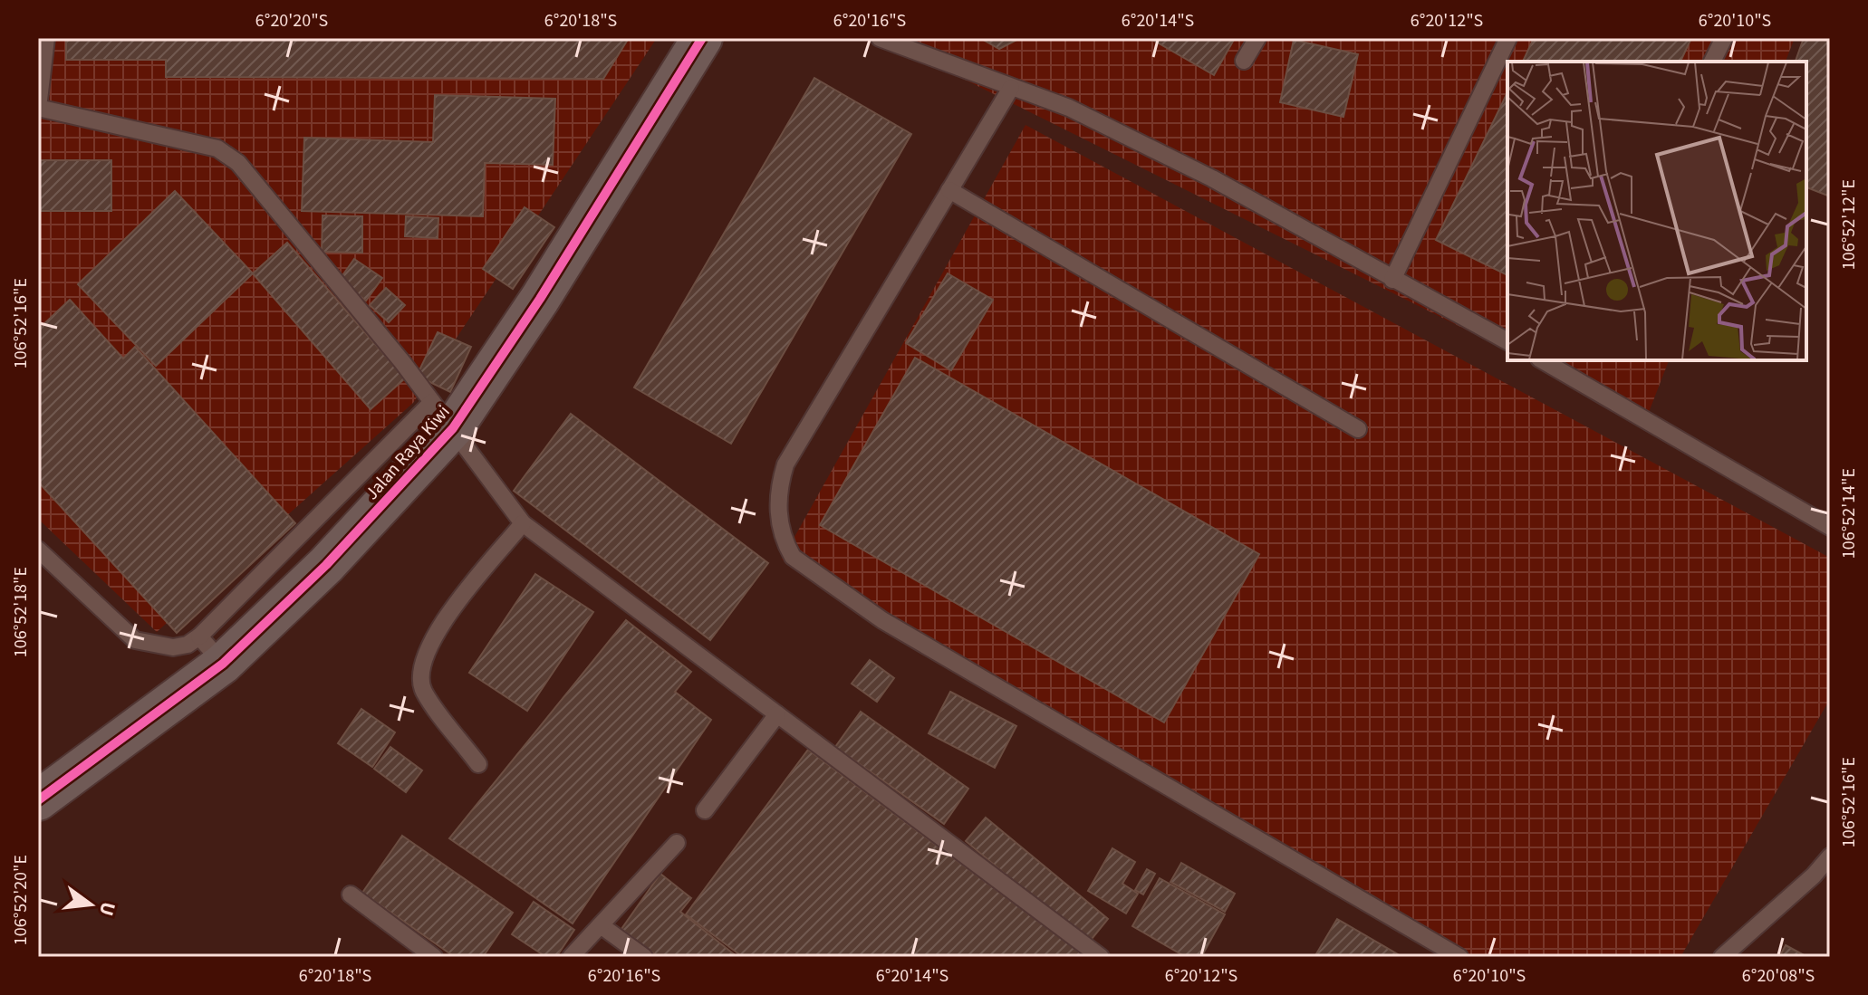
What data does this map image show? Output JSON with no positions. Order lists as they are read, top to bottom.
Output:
{
  "streets": {
    "street": ["Jalan Raya Kiwi"]
  },
  "north": "right",
  "coordinates": [
    "6°20'20\"S",
    "6°20'18\"S",
    "6°20'16\"S",
    "6°20'14\"S",
    "6°20'12\"S",
    "6°20'10\"S",
    "106°52'12\"E",
    "106°52'16\"E",
    "106°52'14\"E",
    "106°52'18\"E",
    "106°52'20\"E",
    "6°20'08\"S"
  ]
}
